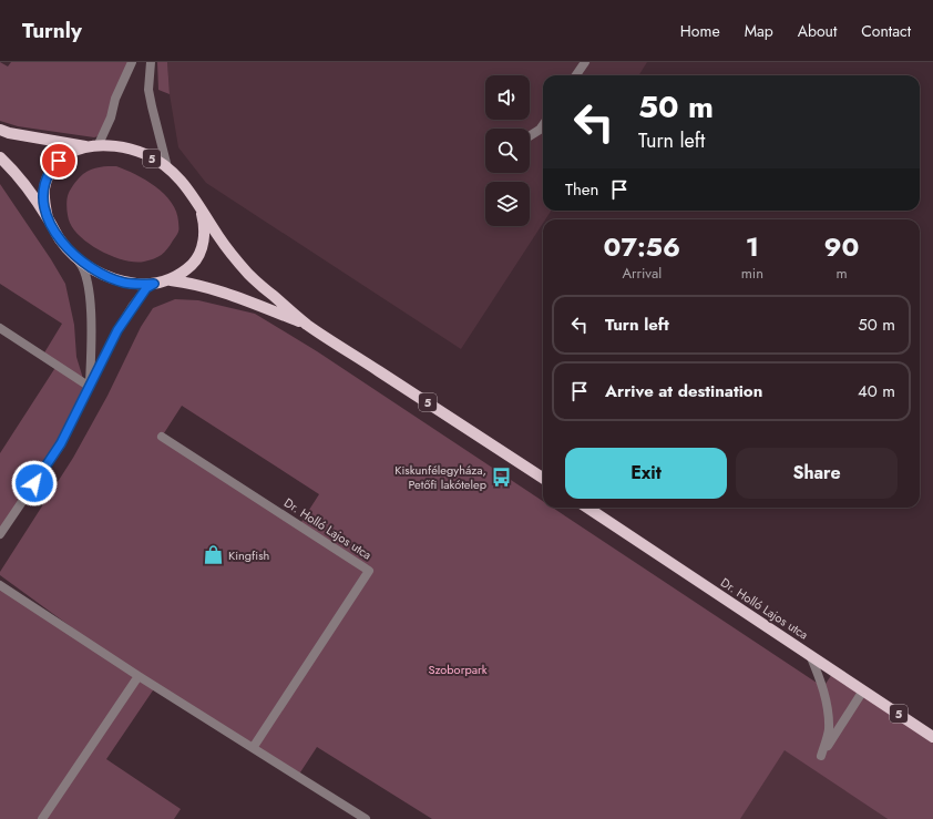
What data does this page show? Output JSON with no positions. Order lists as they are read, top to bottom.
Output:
{
  "streets": {
    "main road": ["5", "Dr. Holló Lajos utca"]
  },
  "parks": ["Szoborpark"],
  "places": {
    "bus stop": ["Kiskunfélegyháza, Petőfi lakótelep"],
    "shop": ["Kingfish"]
  },
  "page": {
    "header": "Turnly",
    "nav": [
      "Home",
      "Map",
      "About",
      "Contact"
    ],
    "turn": ["50 m", "Turn left"],
    "then": "Then",
    "eta": [
      "07:56",
      "Arrival",
      "1",
      "min",
      "90",
      "m"
    ],
    "list": [
      {
        "name": "Turn left",
        "value": "50 m"
      },
      {
        "name": "Arrive at destination",
        "value": "40 m"
      }
    ],
    "buttons": ["Exit", "Share"]
  }
}
